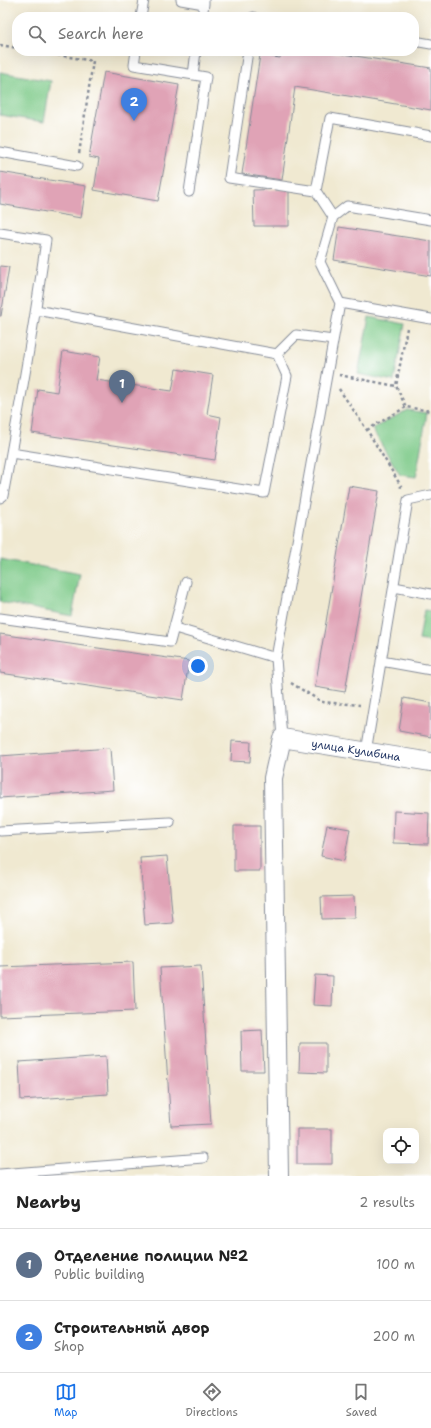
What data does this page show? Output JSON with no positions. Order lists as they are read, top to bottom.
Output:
{
  "streets": {
    "street": ["улица Кулибина"]
  },
  "page": {
    "search": "Search here",
    "pins": ["2", "1"],
    "heading": ["Nearby", "2 results"],
    "list": [
      {
        "mark": "1",
        "name": "Отделение полиции №2",
        "note": "Public building",
        "value": "100 m"
      },
      {
        "mark": "2",
        "name": "Строительный двор",
        "note": "Shop",
        "value": "200 m"
      }
    ],
    "nav": ["Map", "Directions", "Saved"]
  }
}
